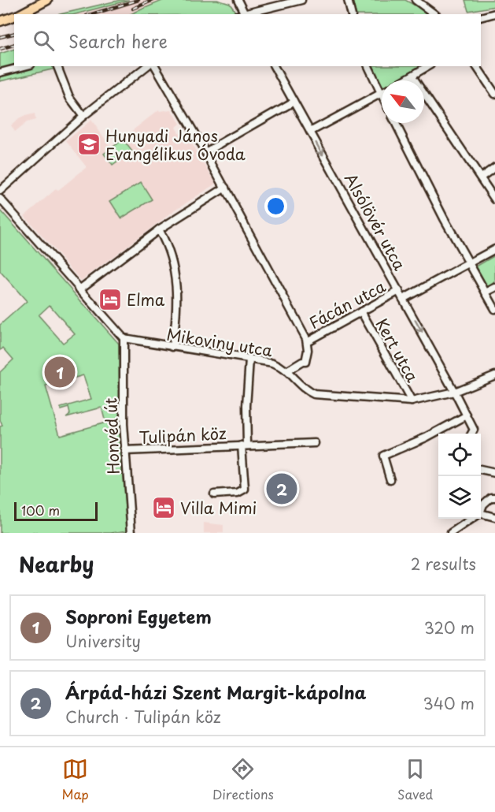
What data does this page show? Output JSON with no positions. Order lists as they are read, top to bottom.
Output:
{
  "streets": {
    "street": [
      "Alsólövér utca",
      "Fácán utca",
      "Mikoviny utca",
      "Kert utca",
      "Tulipán köz",
      "Honvéd út"
    ]
  },
  "crossings": [
    ["Alsólövér utca", "Fácán utca"],
    ["Alsólövér utca", "Mikoviny utca"],
    ["Fácán utca", "Kert utca"],
    ["Mikoviny utca", "Kert utca"],
    ["Mikoviny utca", "Honvéd út"],
    ["Tulipán köz", "Honvéd út"]
  ],
  "one_way": ["Alsólövér utca"],
  "places": {
    "school or university": ["Hunyadi János Evangélikus Óvoda"],
    "hotel": ["Elma", "Villa Mimi"]
  },
  "scale_bar": "100 m",
  "north": "top left",
  "page": {
    "search": "Search here",
    "pins": ["1", "2"],
    "scale": "100 m",
    "heading": ["Nearby", "2 results"],
    "list": [
      {
        "mark": "1",
        "name": "Soproni Egyetem",
        "note": "University",
        "value": "320 m"
      },
      {
        "mark": "2",
        "name": "Árpád-házi Szent Margit-kápolna",
        "note": "Church · Tulipán köz",
        "value": "340 m"
      }
    ],
    "nav": ["Map", "Directions", "Saved"]
  }
}
